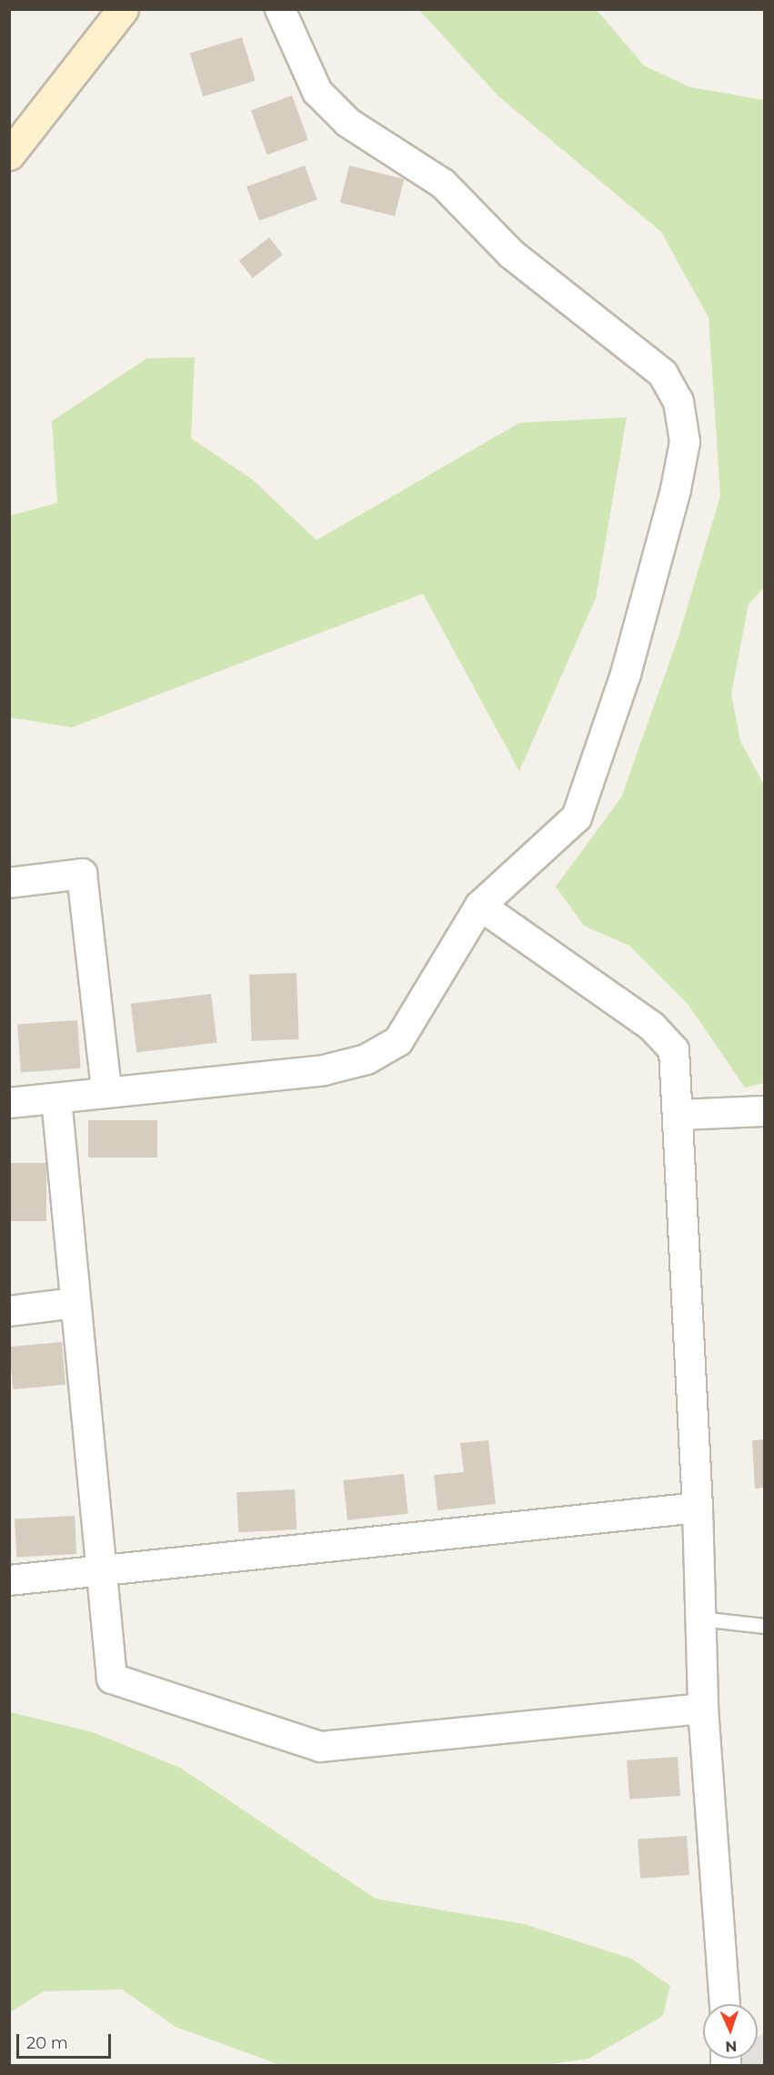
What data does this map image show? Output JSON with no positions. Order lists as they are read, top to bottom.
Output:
{
  "scale_bar": "20 m",
  "north": "bottom"
}
